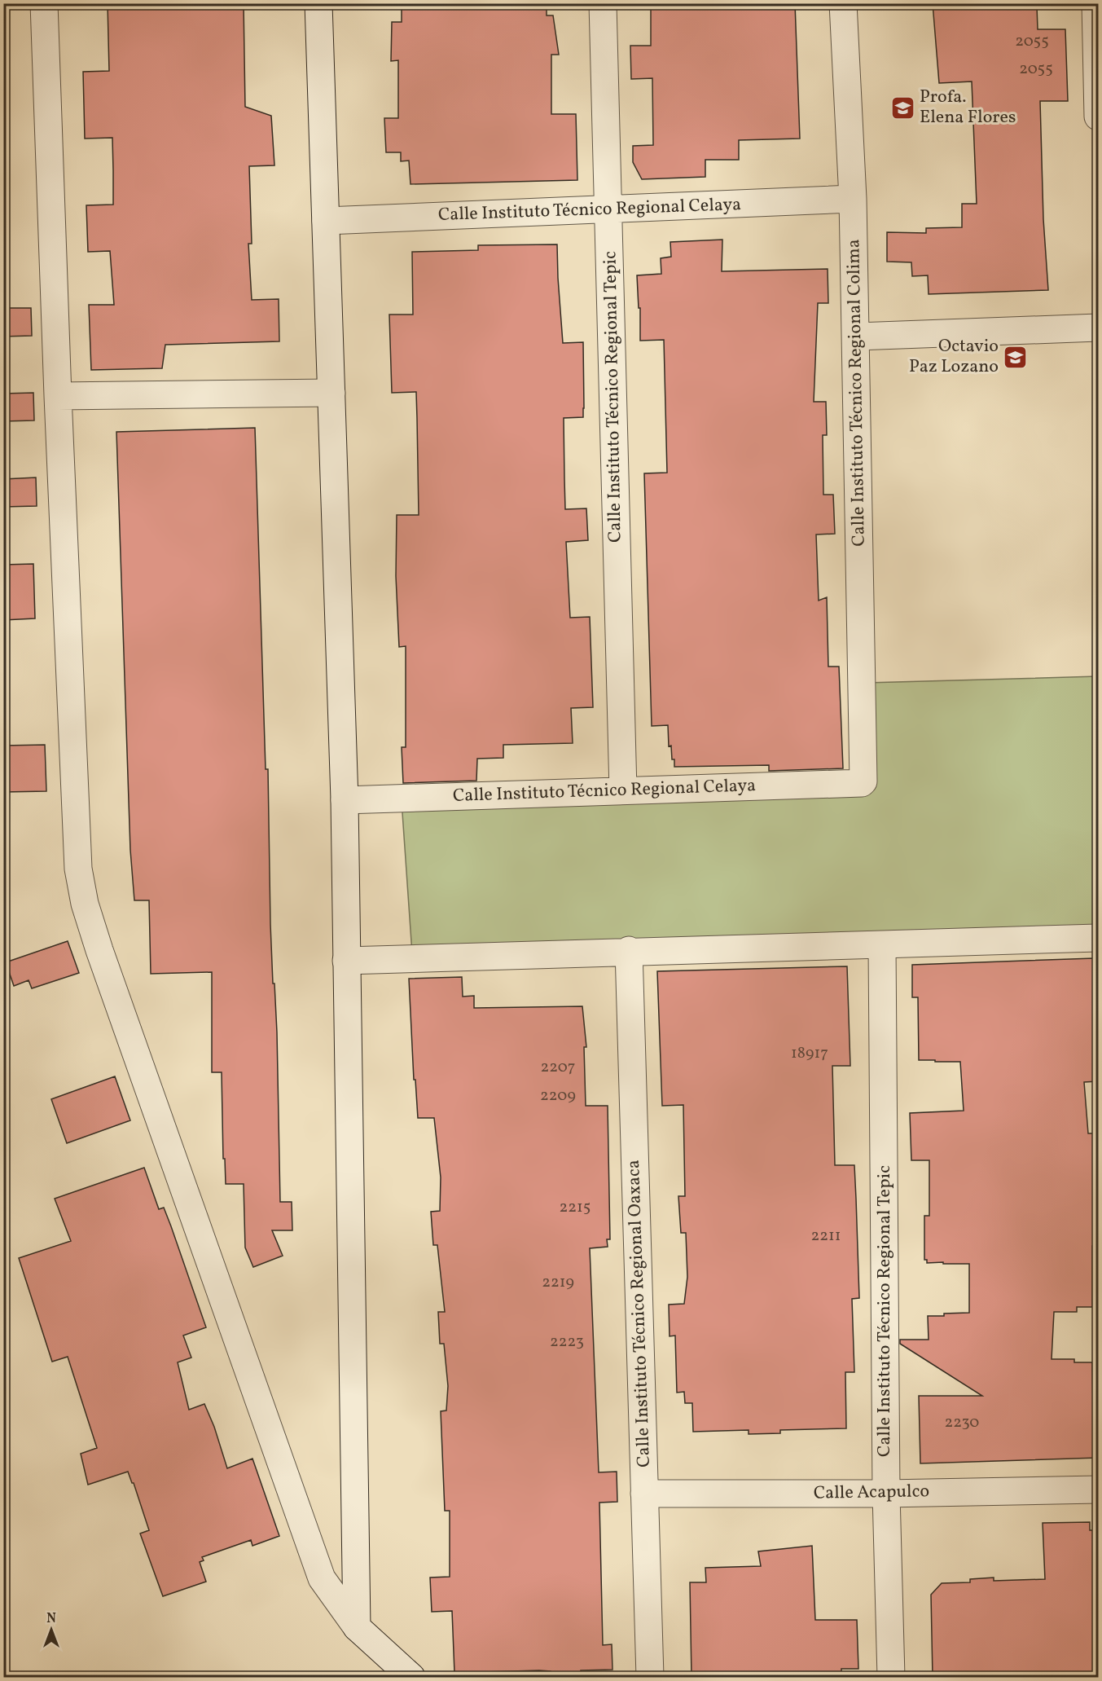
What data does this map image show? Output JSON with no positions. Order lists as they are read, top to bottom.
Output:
{
  "streets": {
    "street": [
      "Calle Instituto Técnico Regional Celaya",
      "Calle Instituto Técnico Regional Colima",
      "Calle Instituto Técnico Regional Tepic",
      "Calle Instituto Técnico Regional Oaxaca",
      "Calle Acapulco"
    ]
  },
  "crossings": [
    ["Calle Instituto Técnico Regional Celaya", "Calle Instituto Técnico Regional Colima"],
    ["Calle Instituto Técnico Regional Celaya", "Calle Instituto Técnico Regional Tepic"],
    ["Calle Instituto Técnico Regional Tepic", "Calle Acapulco"],
    ["Calle Instituto Técnico Regional Oaxaca", "Calle Acapulco"]
  ],
  "places": {
    "school or university": ["Profa. Elena Flores", "Octavio Paz Lozano"]
  },
  "house_numbers": [
    "2055",
    "2055",
    "18917",
    "2207",
    "2209",
    "2215",
    "2211",
    "2219",
    "2223",
    "2230"
  ],
  "north": "top"
}
